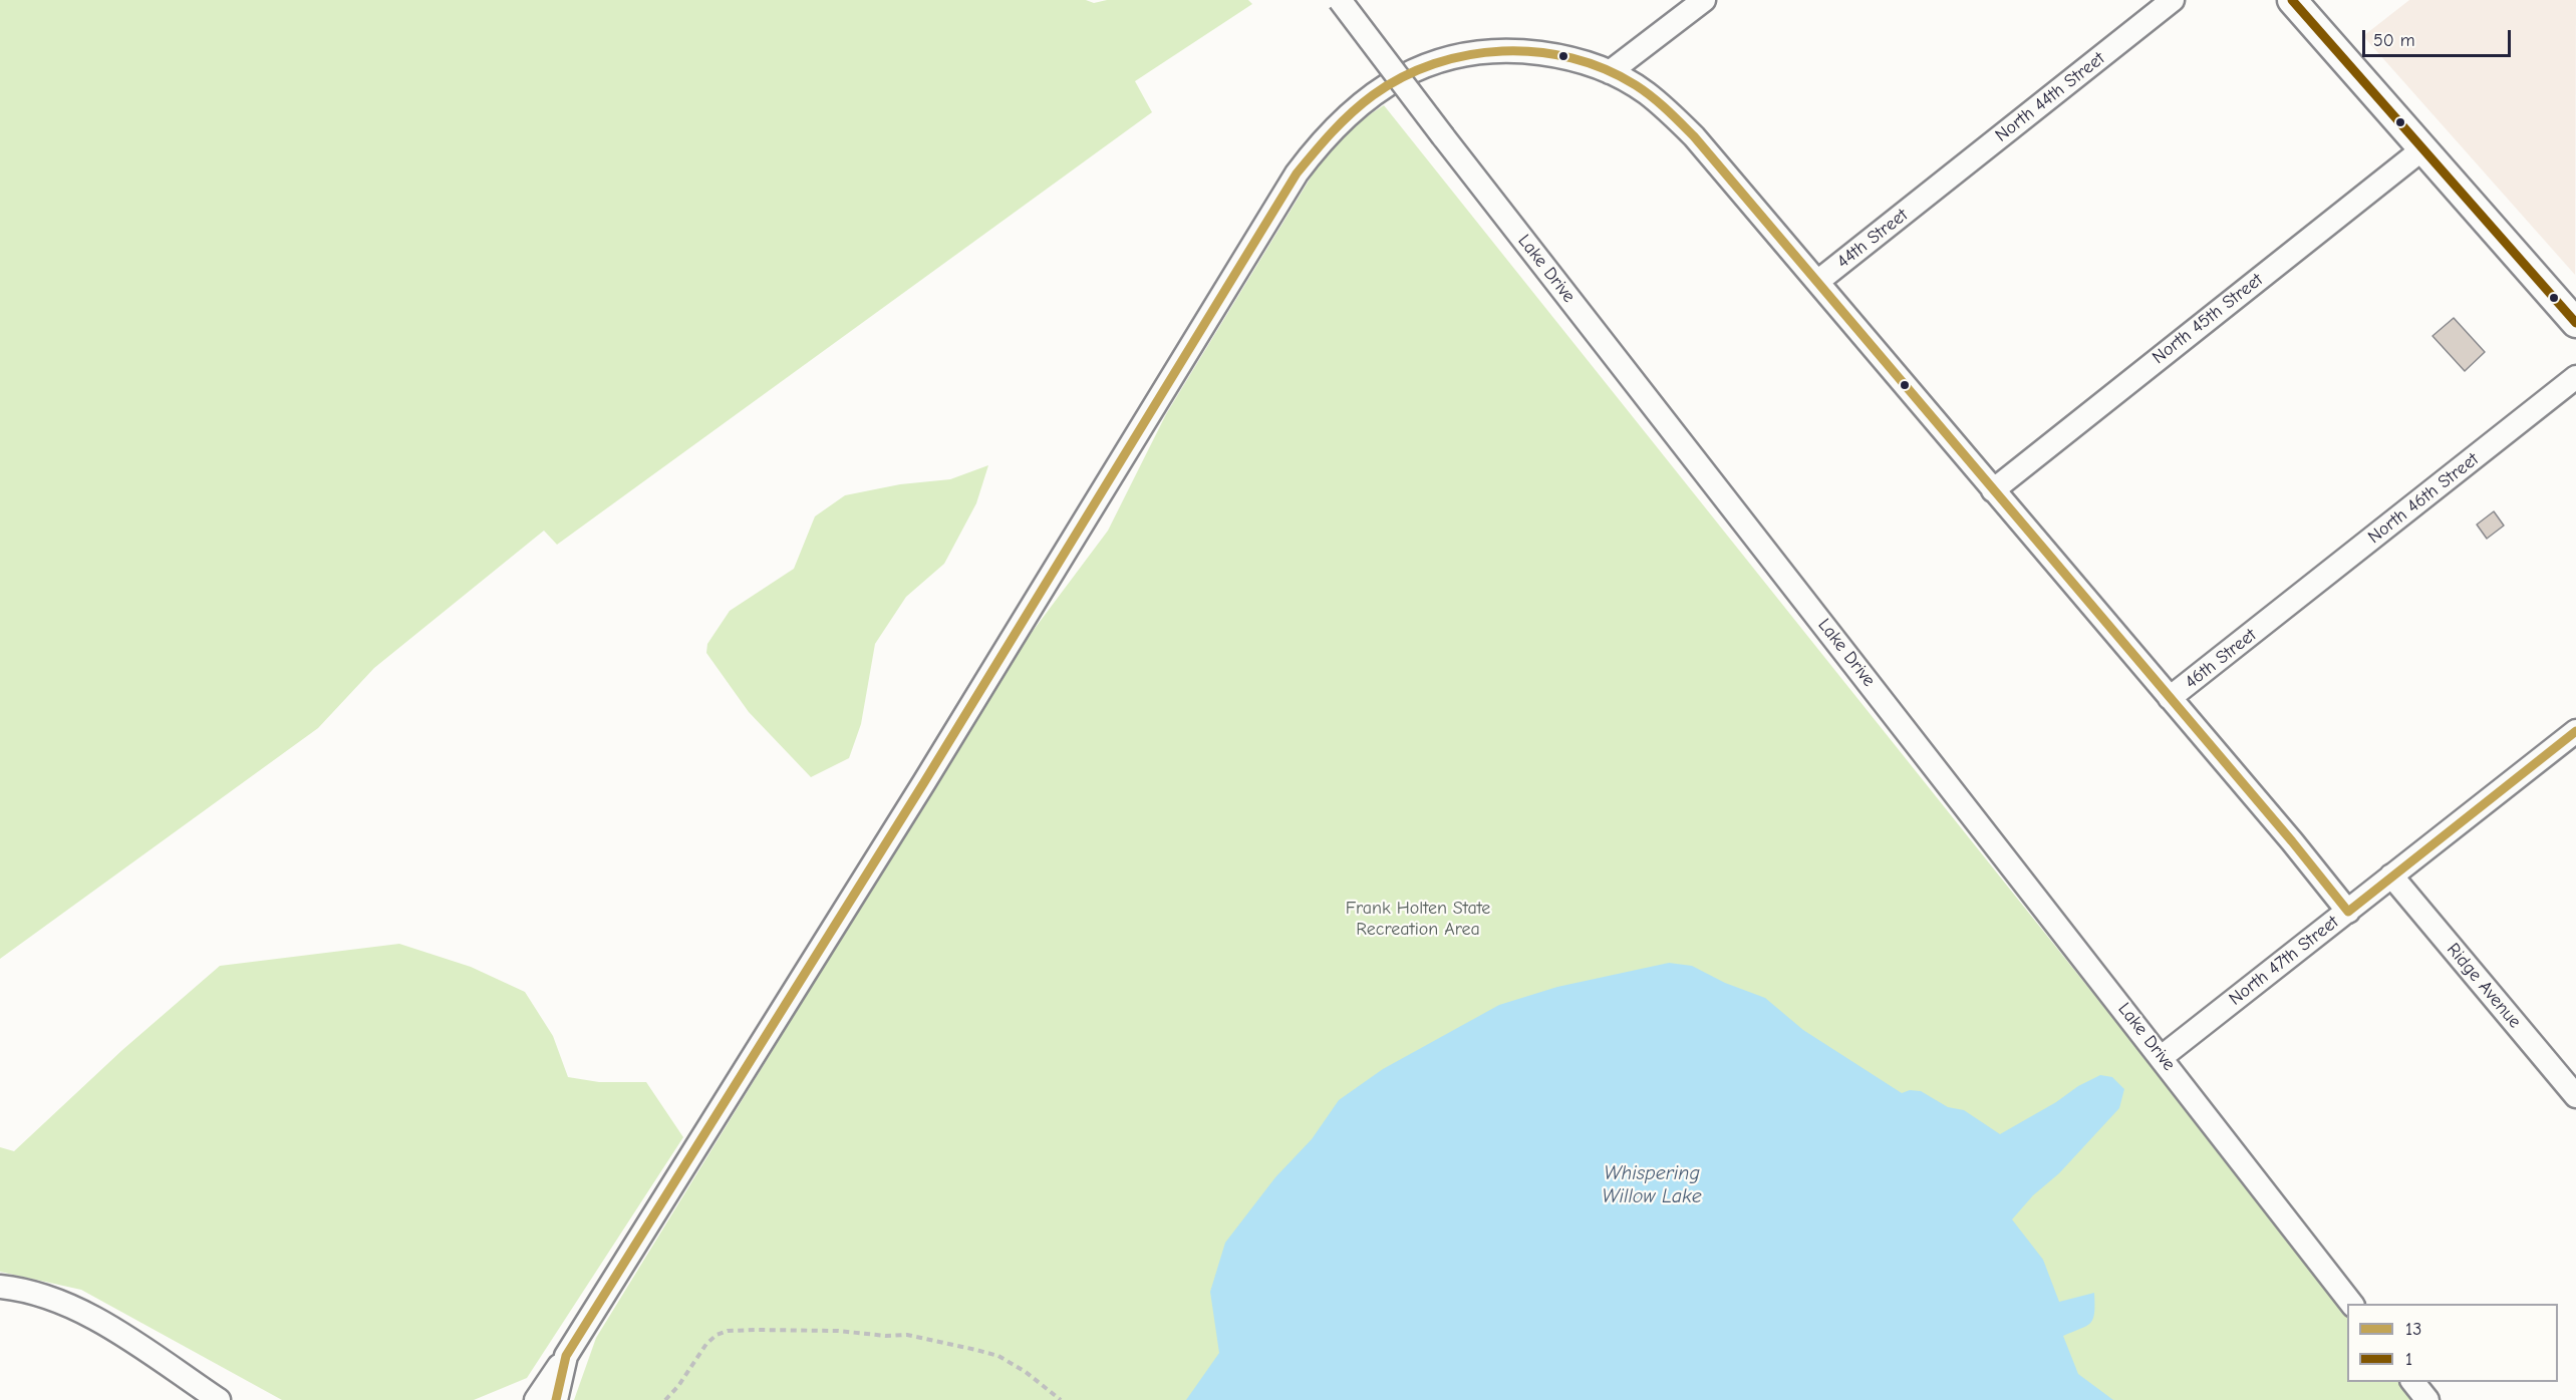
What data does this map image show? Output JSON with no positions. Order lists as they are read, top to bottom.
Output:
{
  "streets": {
    "street": [
      "North 44th Street",
      "44th Street",
      "Lake Drive",
      "North 45th Street",
      "North 46th Street",
      "46th Street",
      "North 47th Street",
      "Ridge Avenue"
    ]
  },
  "crossings": [
    ["North 44th Street", "44th Street"],
    ["Lake Drive", "North 47th Street"],
    ["North 46th Street", "46th Street"],
    ["North 47th Street", "Ridge Avenue"]
  ],
  "water": ["Whispering Willow Lake"],
  "parks": ["Frank Holten State Recreation Area"],
  "lines": ["transit line 1", "transit line 13"],
  "legend": ["13", "1"],
  "scale_bar": "50 m"
}
